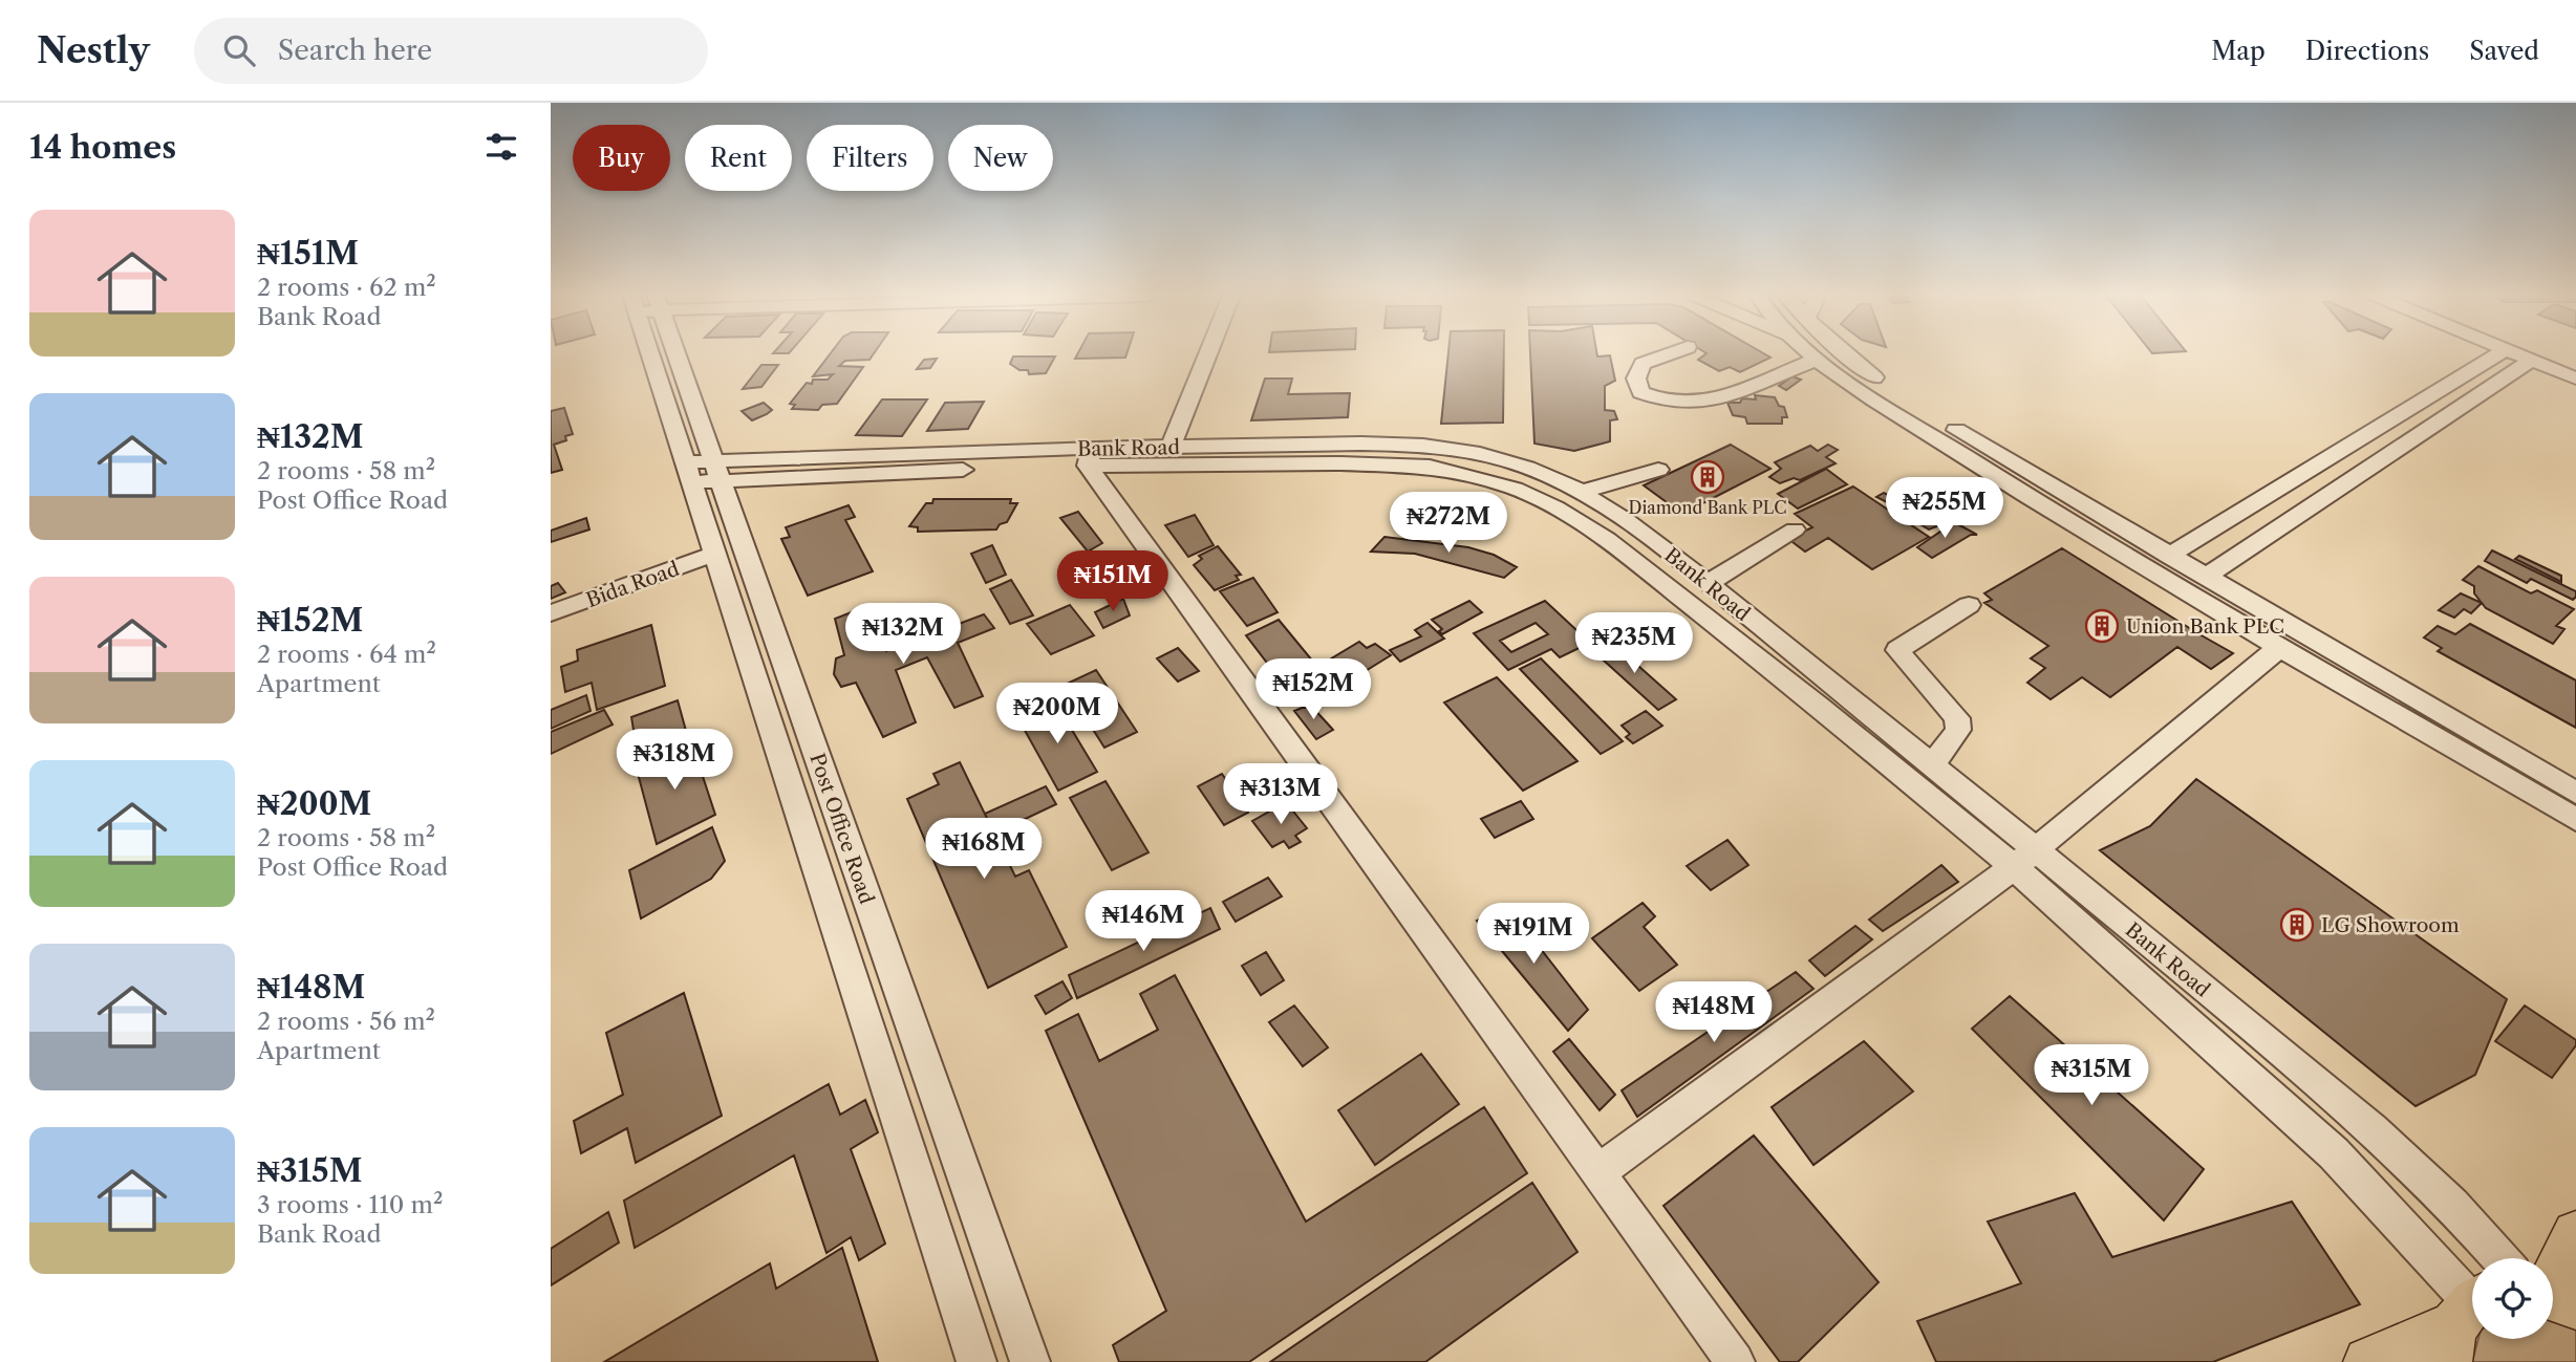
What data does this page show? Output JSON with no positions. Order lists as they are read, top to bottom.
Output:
{
  "streets": {
    "street": ["Bank Road", "Bida Road", "Post Office Road"]
  },
  "crossings": [
    ["Bank Road", "Post Office Road"],
    ["Bida Road", "Post Office Road"]
  ],
  "places": {
    "building": ["Diamond Bank PLC", "Union Bank PLC", "LG Showroom"]
  },
  "page": {
    "header": "Nestly",
    "search": "Search here",
    "nav": ["Map", "Directions", "Saved"],
    "heading": "14 homes",
    "chip": [
      "Buy",
      "Rent",
      "Filters",
      "New"
    ],
    "list": [
      {
        "name": "₦151M",
        "note": "2 rooms · 62 m² · Bank Road"
      },
      {
        "name": "₦132M",
        "note": "2 rooms · 58 m² · Post Office Road"
      },
      {
        "name": "₦152M",
        "note": "2 rooms · 64 m² · Apartment"
      },
      {
        "name": "₦200M",
        "note": "2 rooms · 58 m² · Post Office Road"
      },
      {
        "name": "₦148M",
        "note": "2 rooms · 56 m² · Apartment"
      },
      {
        "name": "₦315M",
        "note": "3 rooms · 110 m² · Bank Road"
      }
    ],
    "price": [
      "₦255M",
      "₦272M",
      "₦151M",
      "₦132M",
      "₦235M",
      "₦152M",
      "₦200M",
      "₦318M",
      "₦313M",
      "₦168M",
      "₦146M",
      "₦191M",
      "₦148M",
      "₦315M"
    ]
  }
}
